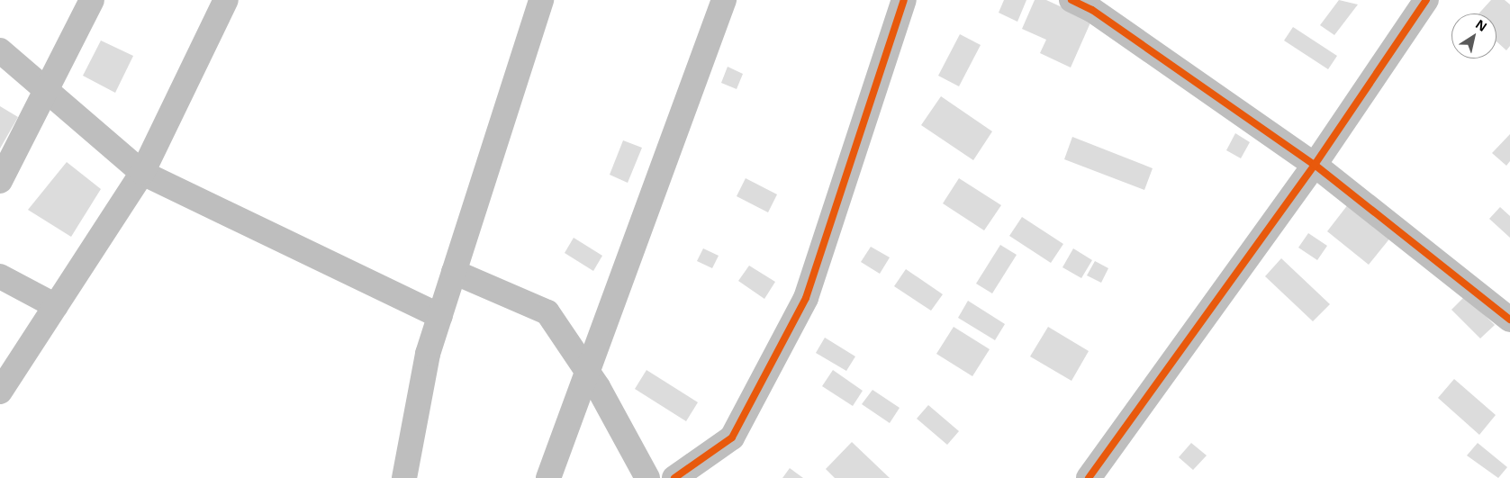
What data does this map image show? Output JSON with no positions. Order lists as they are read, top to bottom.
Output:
{
  "north": "top right"
}
